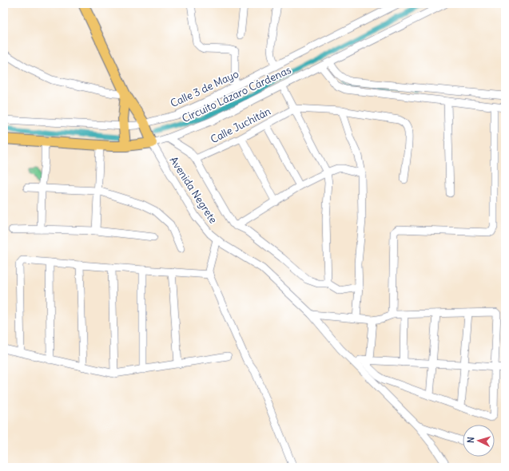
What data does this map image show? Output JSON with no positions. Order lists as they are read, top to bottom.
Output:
{
  "streets": {
    "main road": ["Circuito Lázaro Cárdenas"],
    "street": ["Calle 3 de Mayo", "Calle Juchitán", "Avenida Negrete"]
  },
  "crossings": [
    ["Circuito Lázaro Cárdenas", "Avenida Negrete"]
  ],
  "north": "left"
}
